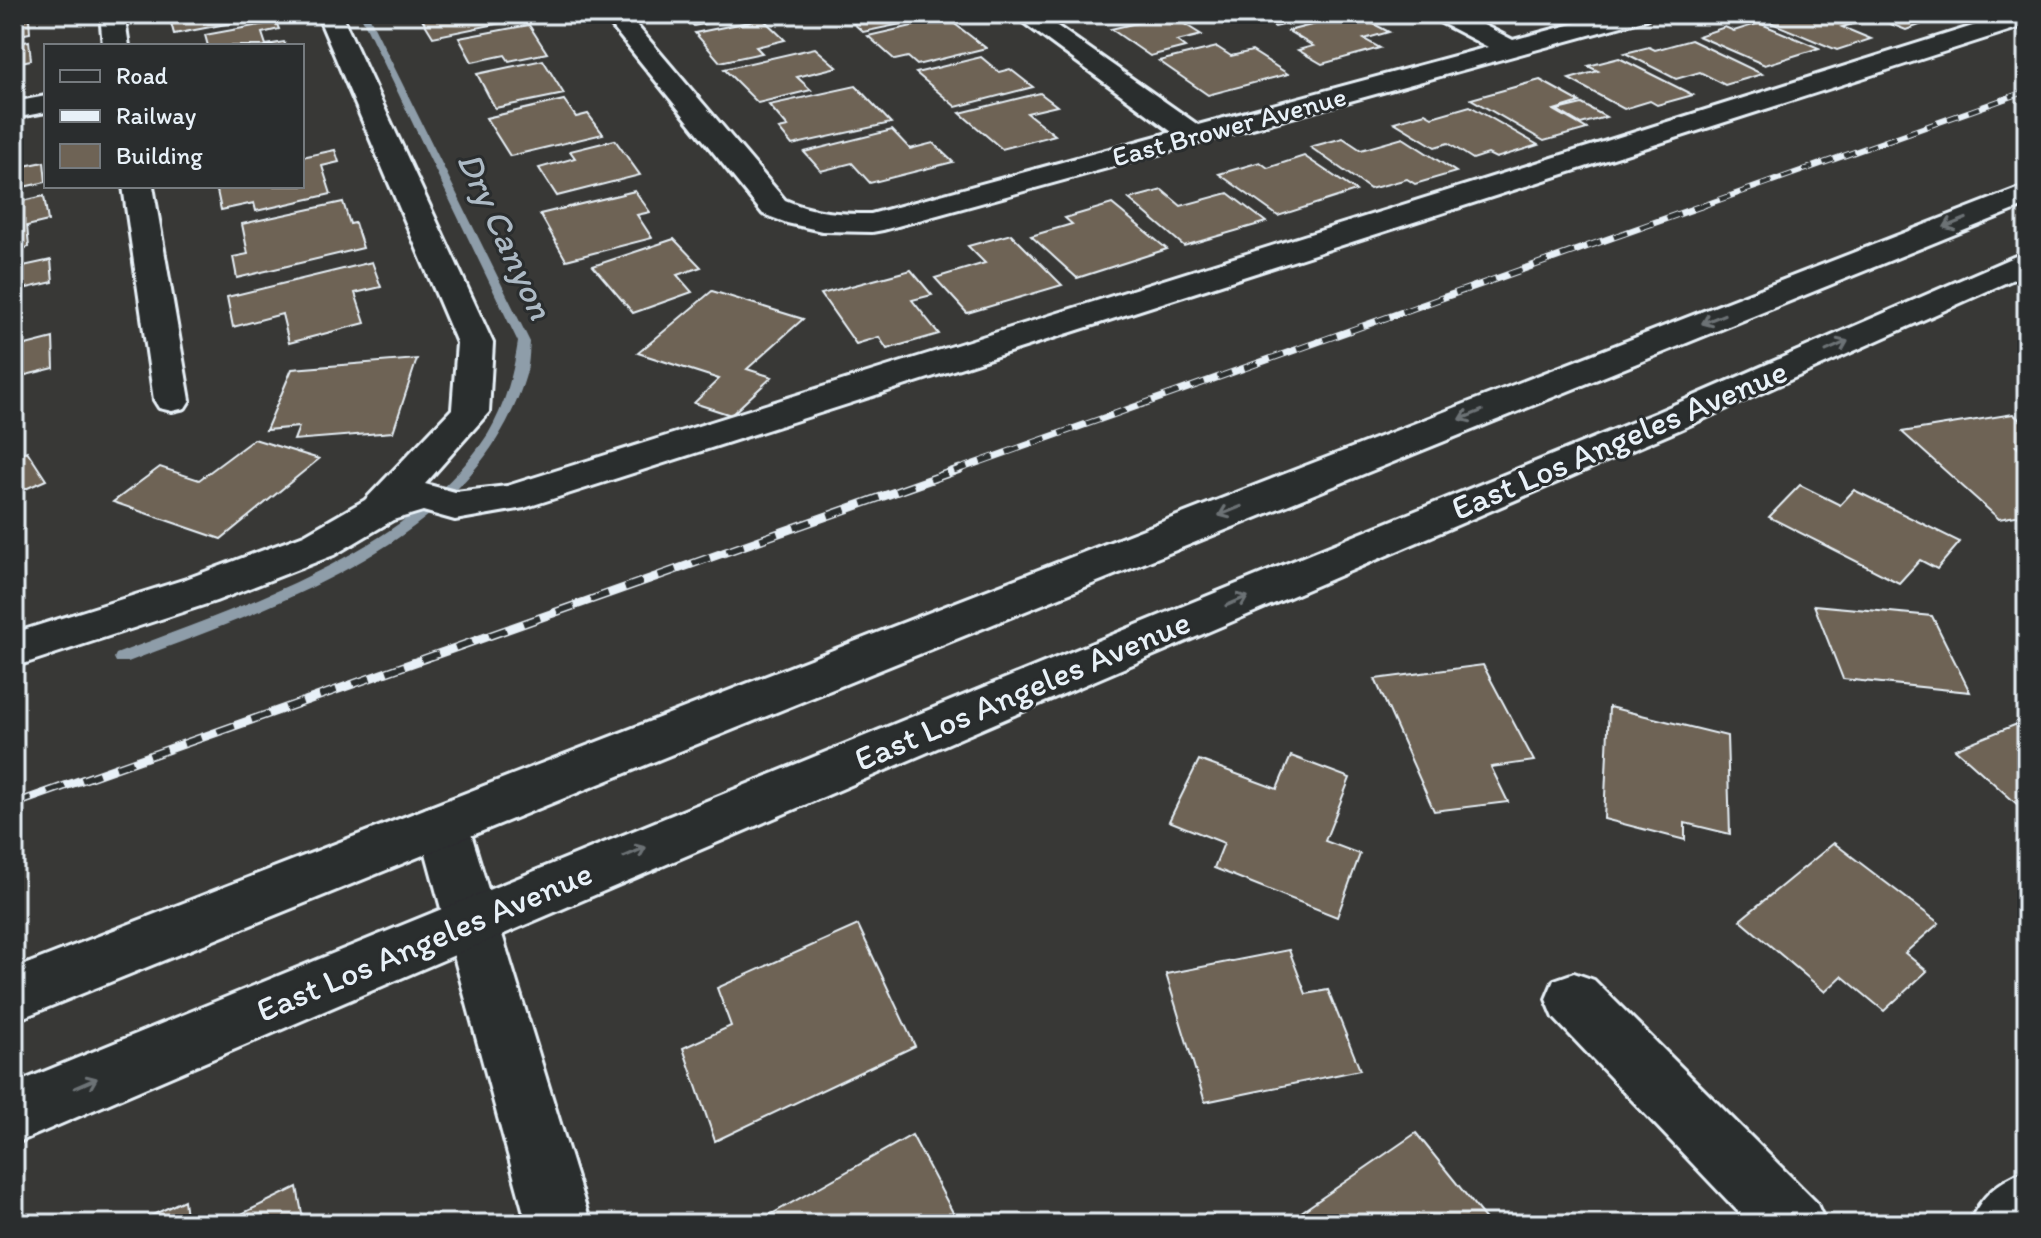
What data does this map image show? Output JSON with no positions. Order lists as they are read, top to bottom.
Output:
{
  "streets": {
    "main road": ["East Brower Avenue", "East Los Angeles Avenue"]
  },
  "water": ["Dry Canyon"],
  "legend": ["Road", "Railway", "Building"]
}
